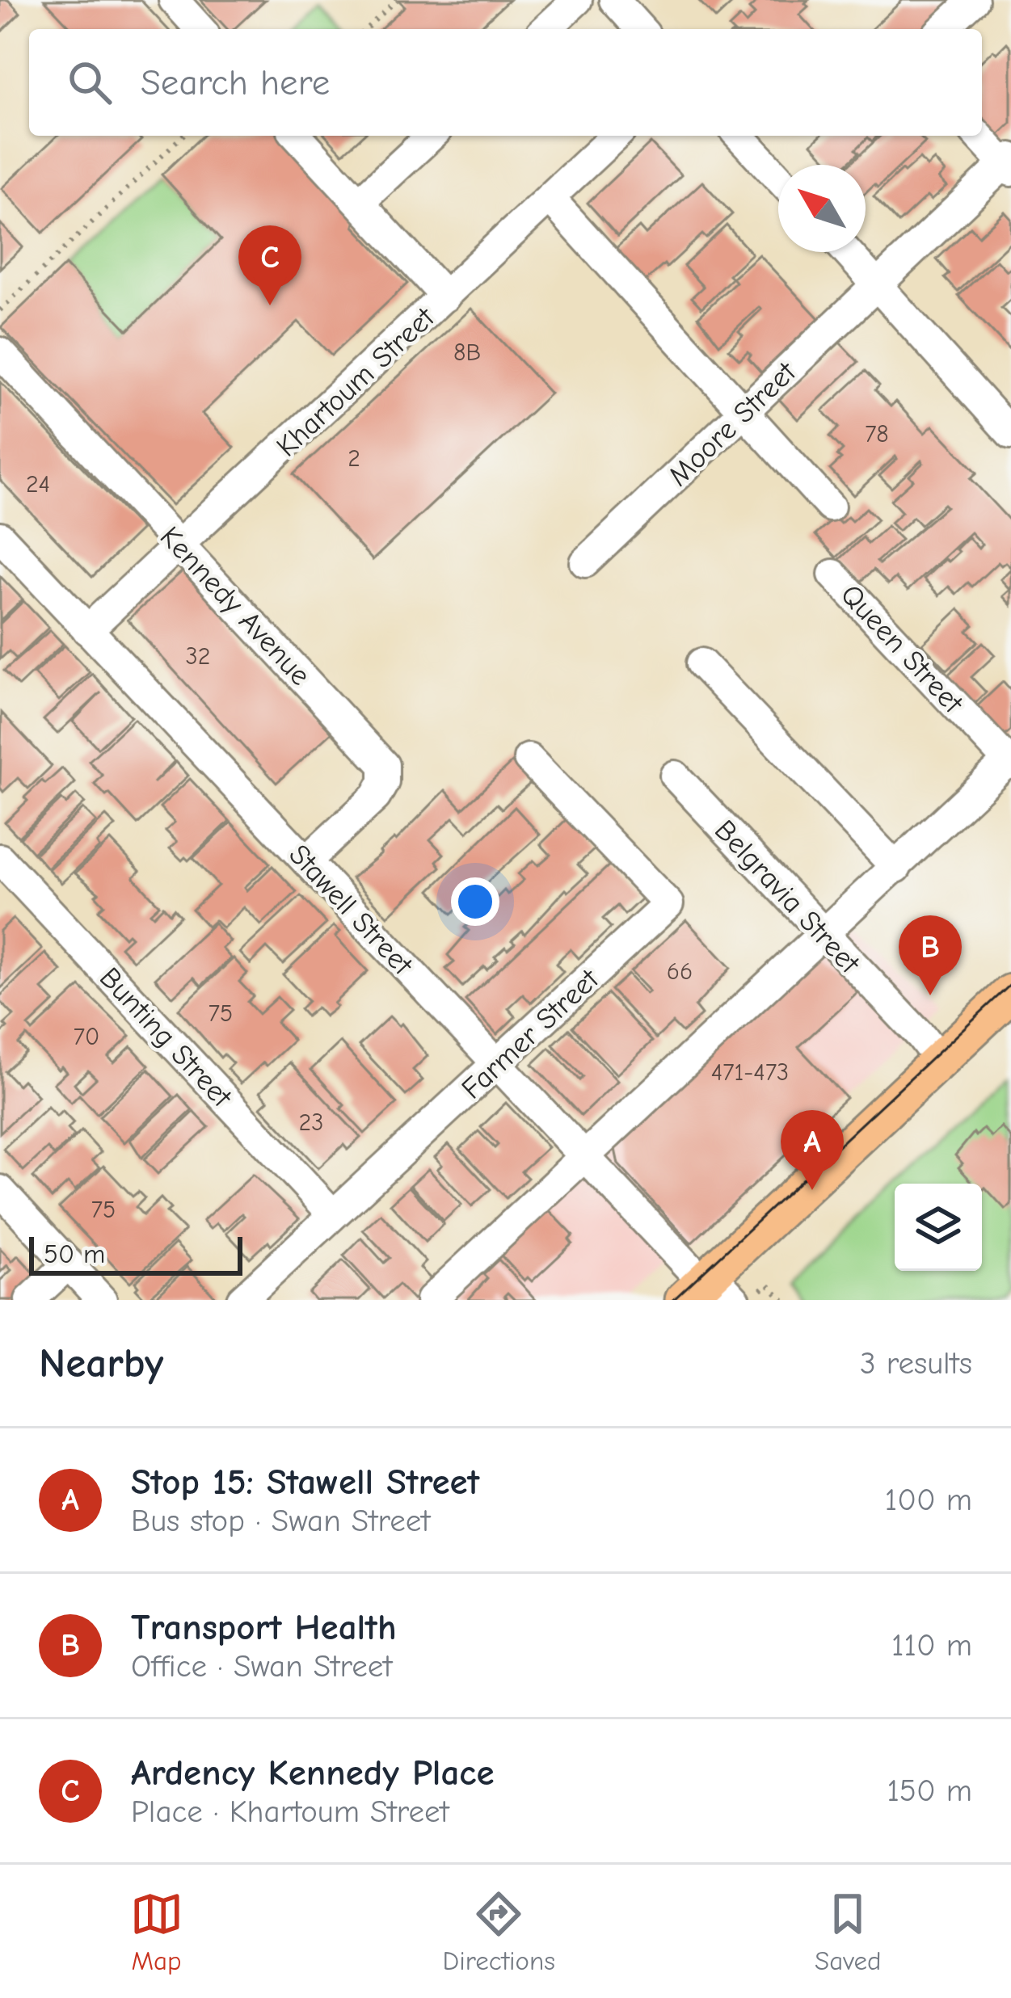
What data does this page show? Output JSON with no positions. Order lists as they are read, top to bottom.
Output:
{
  "streets": {
    "street": [
      "Khartoum Street",
      "Moore Street",
      "Kennedy Avenue",
      "Queen Street",
      "Belgravia Street",
      "Stawell Street",
      "Farmer Street",
      "Bunting Street"
    ]
  },
  "crossings": [
    ["Khartoum Street", "Kennedy Avenue"],
    ["Khartoum Street", "Stawell Street"],
    ["Kennedy Avenue", "Stawell Street"],
    ["Stawell Street", "Farmer Street"],
    ["Farmer Street", "Bunting Street"]
  ],
  "house_numbers": [
    "8B",
    "78",
    "2",
    "24",
    "32",
    "66",
    "75",
    "70",
    "471-473",
    "23",
    "75"
  ],
  "scale_bar": "50 m",
  "north": "top left",
  "page": {
    "search": "Search here",
    "pins": ["C", "B", "A"],
    "scale": "50 m",
    "heading": ["Nearby", "3 results"],
    "list": [
      {
        "mark": "A",
        "name": "Stop 15: Stawell Street",
        "note": "Bus stop · Swan Street",
        "value": "100 m"
      },
      {
        "mark": "B",
        "name": "Transport Health",
        "note": "Office · Swan Street",
        "value": "110 m"
      },
      {
        "mark": "C",
        "name": "Ardency Kennedy Place",
        "note": "Place · Khartoum Street",
        "value": "150 m"
      }
    ],
    "nav": ["Map", "Directions", "Saved"]
  }
}
